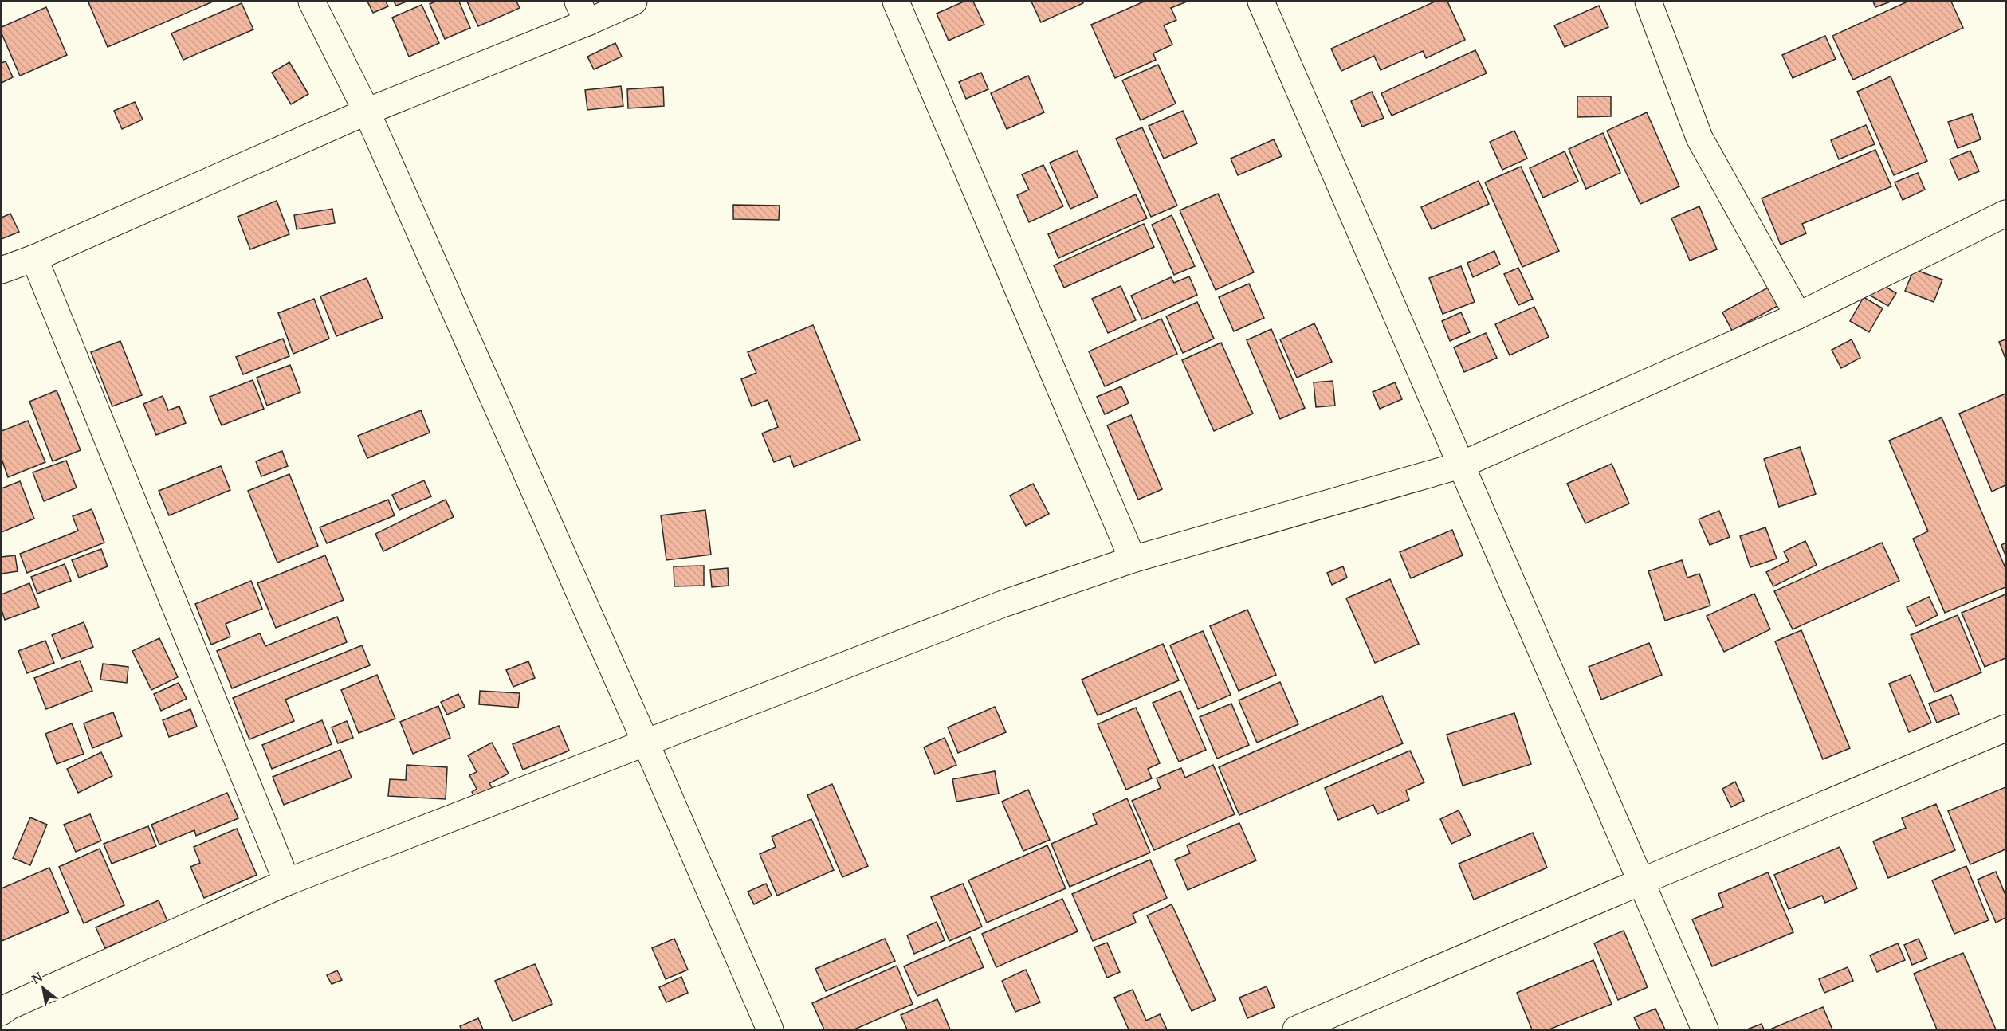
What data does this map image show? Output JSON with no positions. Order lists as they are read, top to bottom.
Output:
{
  "north": "top left"
}
